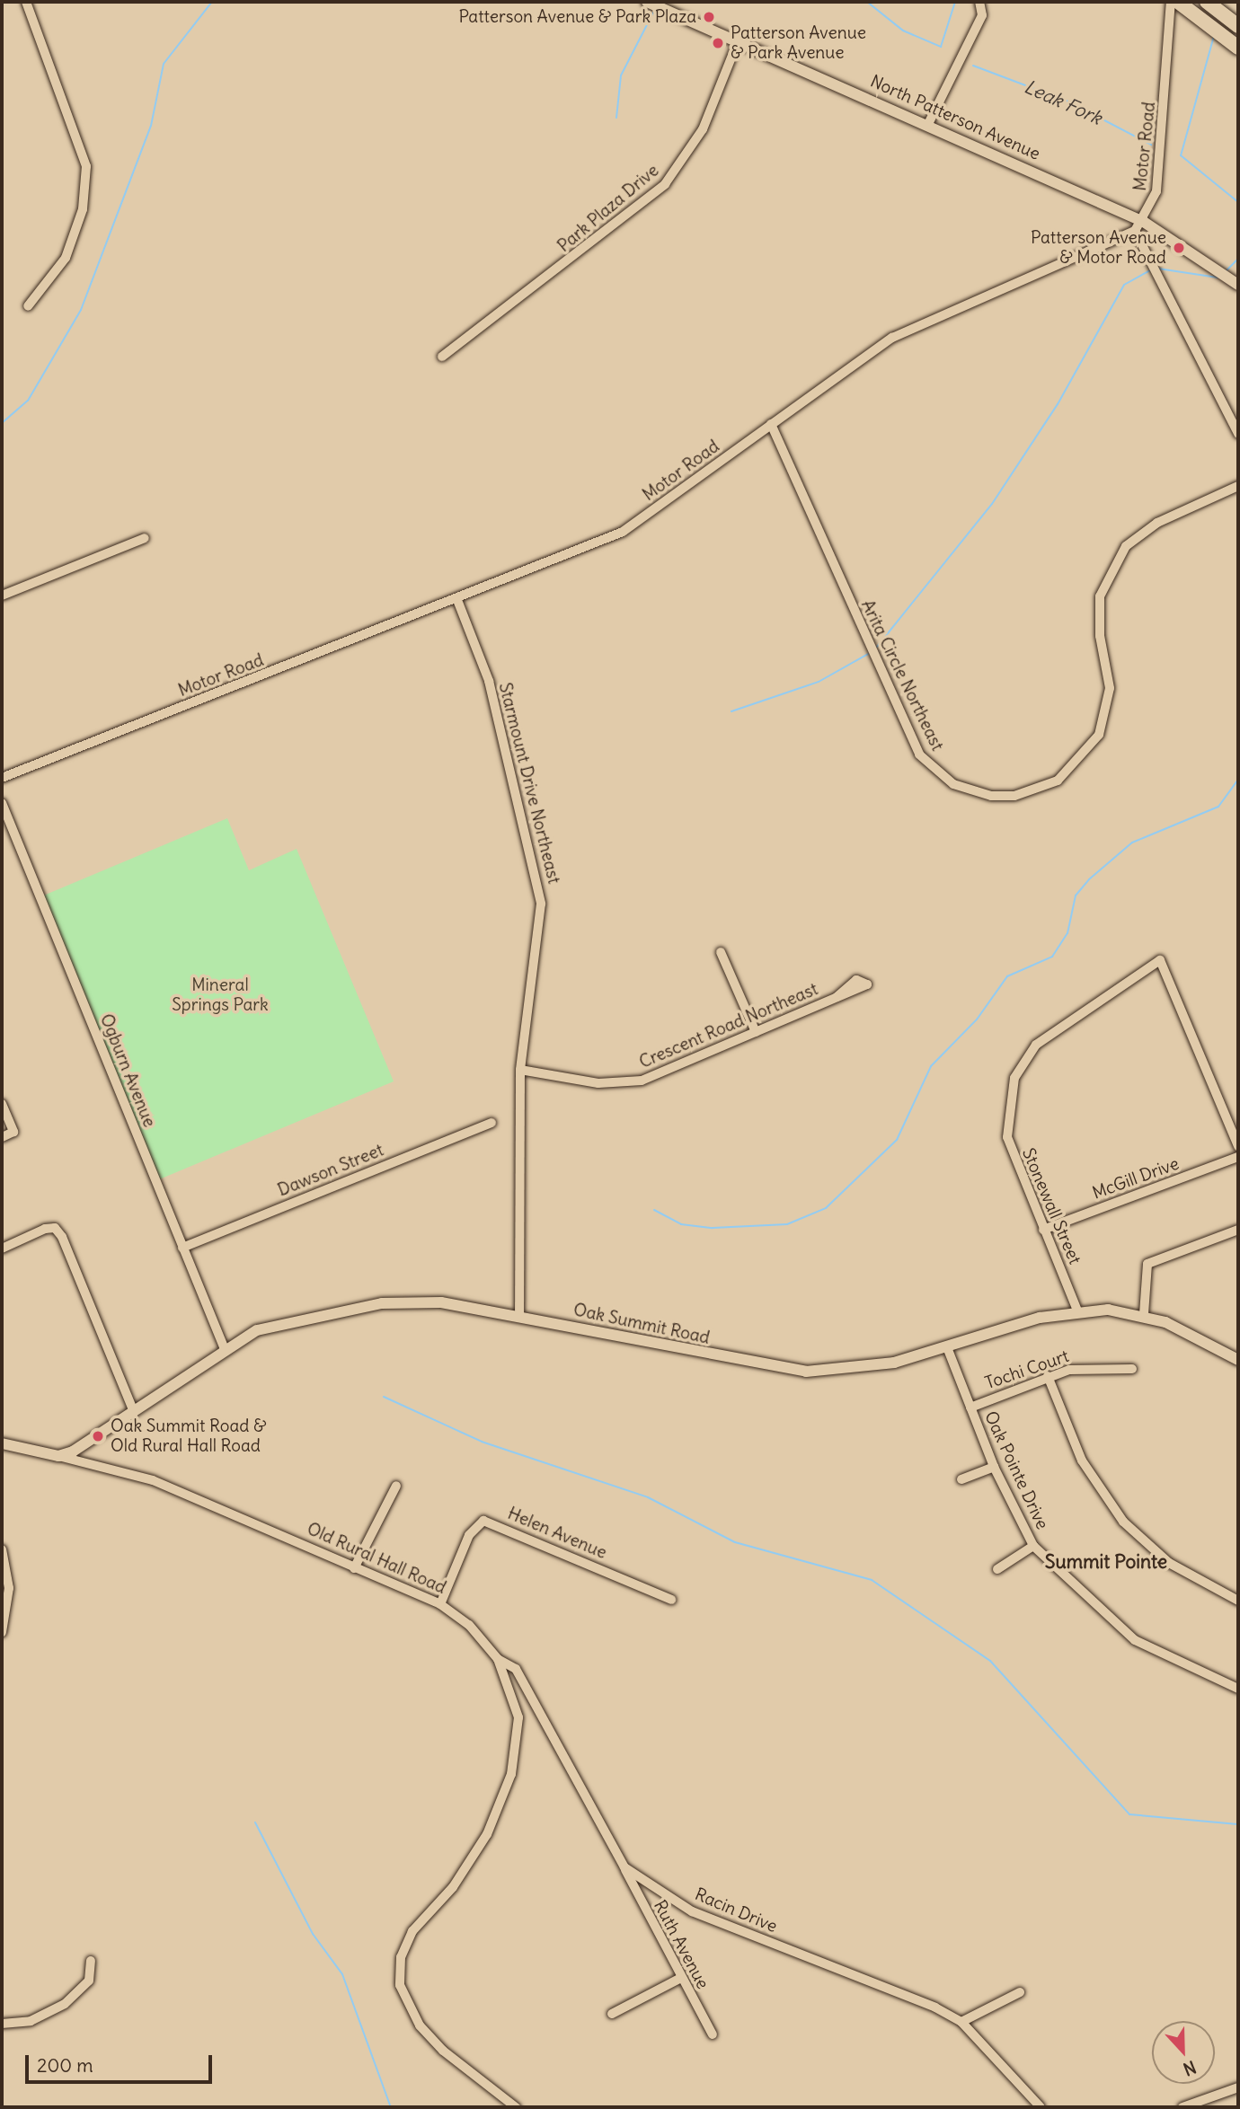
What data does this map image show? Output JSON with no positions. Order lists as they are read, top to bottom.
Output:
{
  "streets": {
    "main road": ["North Patterson Avenue", "Oak Summit Road", "Old Rural Hall Road"],
    "street": [
      "Motor Road",
      "Park Plaza Drive",
      "Arita Circle Northeast",
      "Starmount Drive Northeast",
      "Crescent Road Northeast",
      "Ogburn Avenue",
      "Dawson Street",
      "McGill Drive",
      "Stonewall Street",
      "Tochi Court",
      "Oak Pointe Drive",
      "Helen Avenue",
      "Racin Drive",
      "Ruth Avenue"
    ]
  },
  "crossings": [
    ["North Patterson Avenue", "Motor Road"],
    ["North Patterson Avenue", "Park Plaza Drive"],
    ["Motor Road", "Arita Circle Northeast"],
    ["Motor Road", "Starmount Drive Northeast"],
    ["Starmount Drive Northeast", "Crescent Road Northeast"],
    ["Starmount Drive Northeast", "Oak Summit Road"],
    ["Ogburn Avenue", "Dawson Street"],
    ["Ogburn Avenue", "Oak Summit Road"],
    ["McGill Drive", "Stonewall Street"],
    ["Stonewall Street", "Oak Summit Road"],
    ["Oak Summit Road", "Oak Pointe Drive"],
    ["Oak Summit Road", "Old Rural Hall Road"],
    ["Tochi Court", "Oak Pointe Drive"],
    ["Helen Avenue", "Old Rural Hall Road"],
    ["Old Rural Hall Road", "Racin Drive"],
    ["Racin Drive", "Ruth Avenue"]
  ],
  "districts": ["Summit Pointe"],
  "water": ["Leak Fork"],
  "parks": ["Mineral Springs Park"],
  "places": [
    "Patterson Avenue & Park Plaza",
    "Patterson Avenue & Park Avenue",
    "Patterson Avenue & Motor Road",
    "Oak Summit Road & Old Rural Hall Road"
  ],
  "scale_bar": "200 m",
  "north": "bottom"
}
